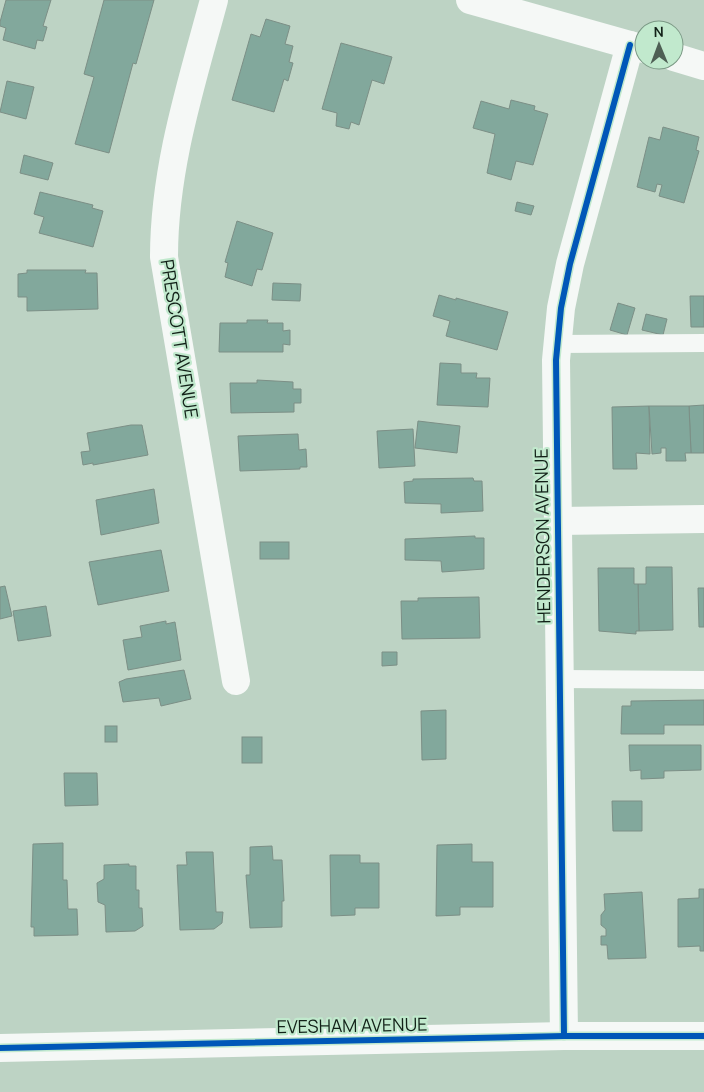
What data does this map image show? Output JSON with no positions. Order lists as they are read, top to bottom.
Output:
{
  "streets": {
    "street": ["PRESCOTT AVENUE", "HENDERSON AVENUE", "EVESHAM AVENUE"]
  },
  "crossings": [
    ["HENDERSON AVENUE", "EVESHAM AVENUE"]
  ],
  "north": "top"
}
